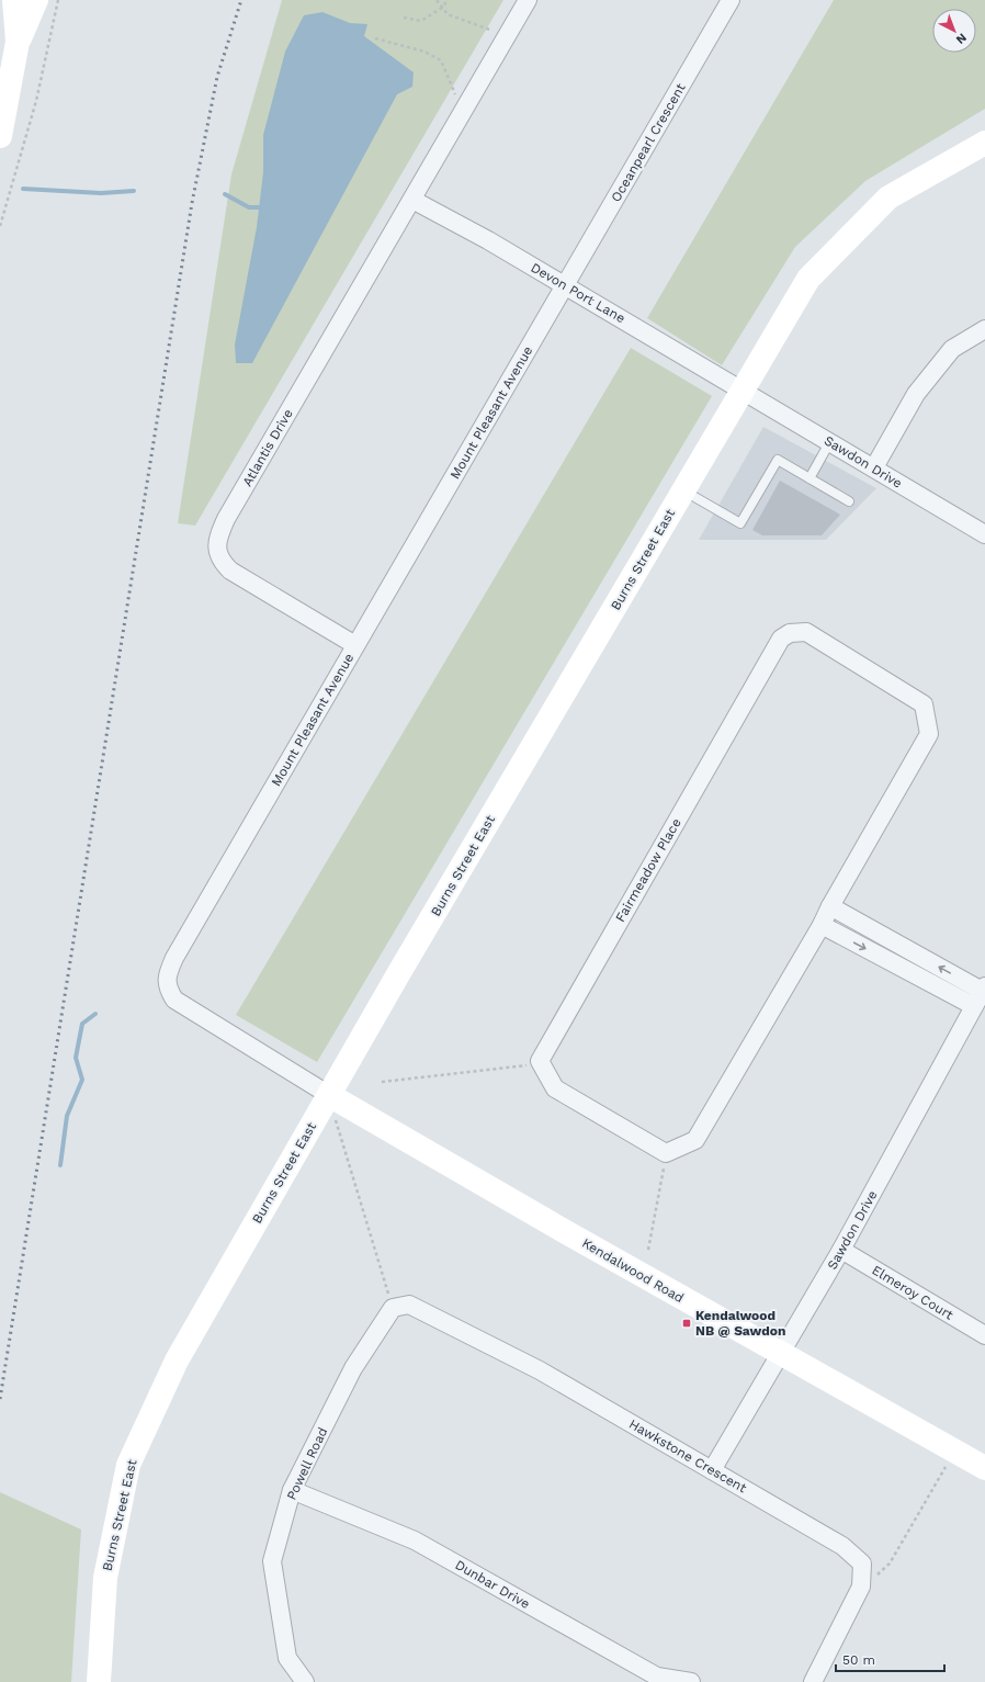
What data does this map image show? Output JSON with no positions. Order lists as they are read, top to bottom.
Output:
{
  "streets": {
    "street": [
      "Oceanpearl Crescent",
      "Devon Port Lane",
      "Mount Pleasant Avenue",
      "Atlantis Drive",
      "Sawdon Drive",
      "Burns Street East",
      "Fairmeadow Place",
      "Kendalwood Road",
      "Elmeroy Court",
      "Hawkstone Crescent",
      "Powell Road",
      "Dunbar Drive"
    ]
  },
  "crossings": [
    ["Oceanpearl Crescent", "Devon Port Lane"],
    ["Oceanpearl Crescent", "Mount Pleasant Avenue"],
    ["Devon Port Lane", "Mount Pleasant Avenue"],
    ["Devon Port Lane", "Atlantis Drive"],
    ["Devon Port Lane", "Sawdon Drive"],
    ["Devon Port Lane", "Burns Street East"],
    ["Mount Pleasant Avenue", "Atlantis Drive"],
    ["Mount Pleasant Avenue", "Burns Street East"],
    ["Mount Pleasant Avenue", "Kendalwood Road"],
    ["Sawdon Drive", "Burns Street East"],
    ["Sawdon Drive", "Kendalwood Road"],
    ["Sawdon Drive", "Elmeroy Court"],
    ["Sawdon Drive", "Hawkstone Crescent"],
    ["Burns Street East", "Kendalwood Road"],
    ["Hawkstone Crescent", "Powell Road"],
    ["Powell Road", "Dunbar Drive"]
  ],
  "places": {
    "transit": ["Kendalwood NB @ Sawdon"]
  },
  "scale_bar": "50 m",
  "north": "bottom right"
}
